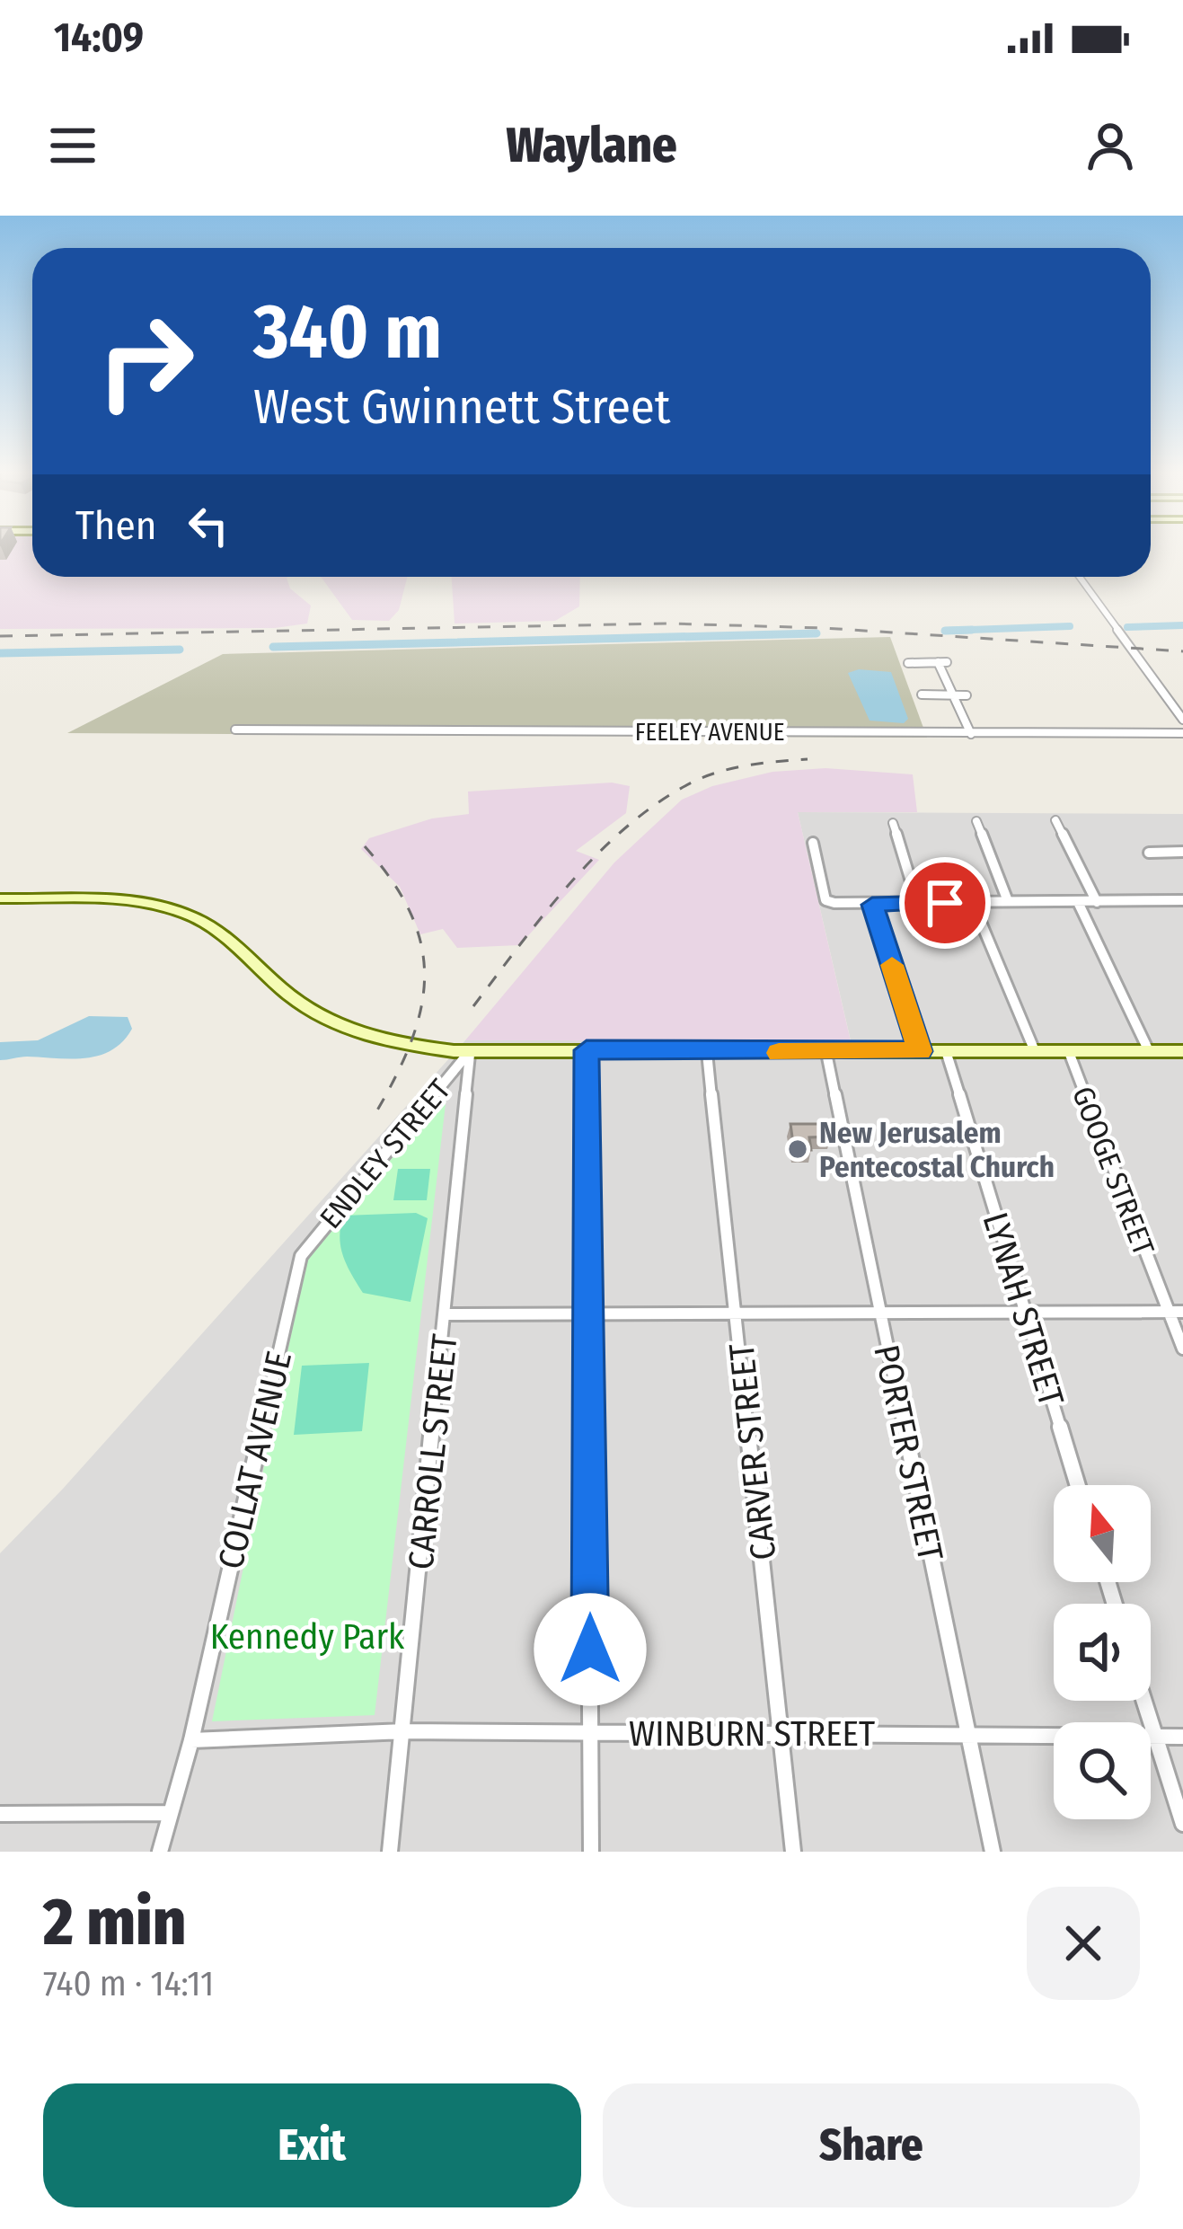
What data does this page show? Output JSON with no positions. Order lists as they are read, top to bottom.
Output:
{
  "streets": {
    "street": [
      "FEELEY AVENUE",
      "ENDLEY STREET",
      "GOOGE STREET",
      "LYNAH STREET",
      "CARROLL STREET",
      "CARVER STREET",
      "PORTER STREET",
      "COLLAT AVENUE",
      "WINBURN STREET"
    ]
  },
  "crossings": [
    ["ENDLEY STREET", "CARROLL STREET"],
    ["ENDLEY STREET", "COLLAT AVENUE"],
    ["CARROLL STREET", "WINBURN STREET"],
    ["CARVER STREET", "WINBURN STREET"],
    ["PORTER STREET", "WINBURN STREET"],
    ["COLLAT AVENUE", "WINBURN STREET"]
  ],
  "parks": ["Kennedy Park"],
  "places": ["New Jerusalem Pentecostal Church"],
  "north": "top",
  "page": {
    "status": "14:09",
    "header": "Waylane",
    "turn": ["340 m", "West Gwinnett Street"],
    "then": "Then",
    "heading": ["2 min", "740 m · 14:11"],
    "buttons": ["Exit", "Share"]
  }
}
